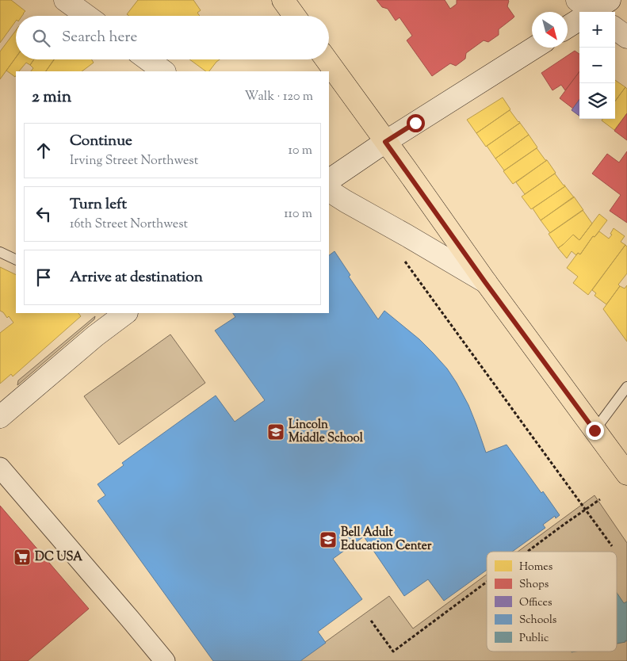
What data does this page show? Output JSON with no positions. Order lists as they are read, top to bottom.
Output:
{
  "places": {
    "school or university": ["Lincoln Middle School", "Bell Adult Education Center"],
    "supermarket": ["DC USA"]
  },
  "legend": [
    "Homes",
    "Shops",
    "Offices",
    "Schools",
    "Public"
  ],
  "north": "bottom right",
  "page": {
    "map_buttons": ["+", "−"],
    "search": "Search here",
    "heading": ["2 min", "Walk · 120 m"],
    "list": [
      ["Continue", "Irving Street Northwest", "10 m"],
      ["Turn left", "16th Street Northwest", "110 m"],
      "Arrive at destination"
    ]
  }
}
